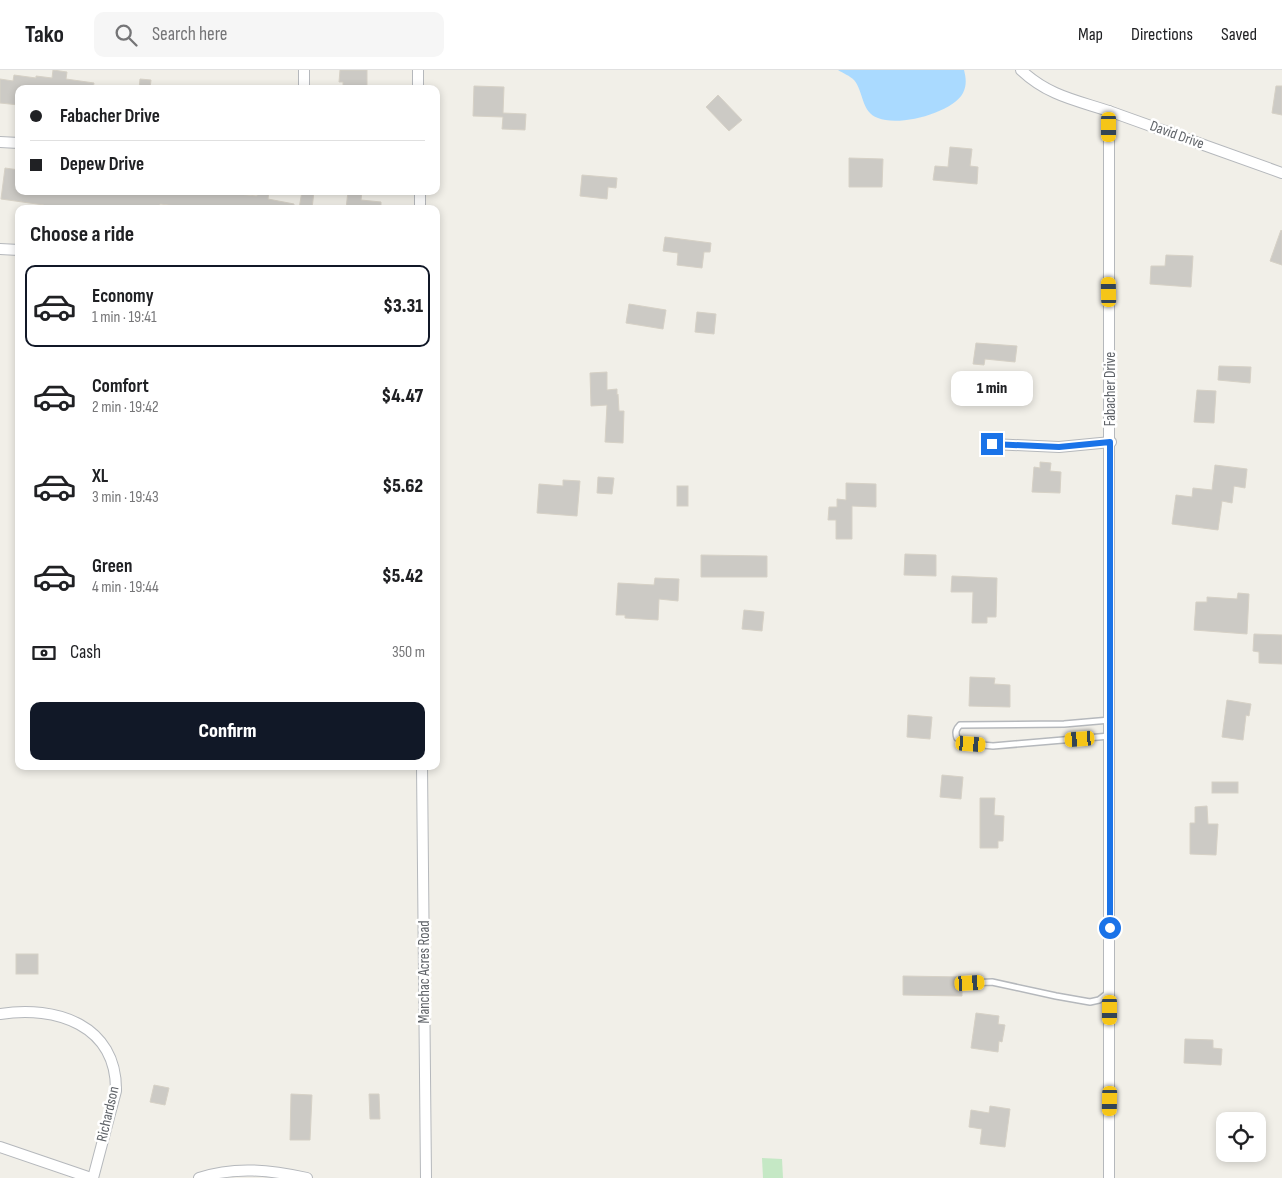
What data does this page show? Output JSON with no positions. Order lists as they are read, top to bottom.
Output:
{
  "streets": {
    "street": [
      "David Drive",
      "Fabacher Drive",
      "Manchac Acres Road",
      "Richardson"
    ]
  },
  "crossings": [
    ["David Drive", "Fabacher Drive"]
  ],
  "page": {
    "header": "Tako",
    "search": "Search here",
    "nav": ["Map", "Directions", "Saved"],
    "banner": ["Fabacher Drive", "Depew Drive"],
    "heading": "Choose a ride",
    "list": [
      {
        "name": "Economy",
        "note": "1 min · 19:41",
        "value": "$3.31"
      },
      {
        "name": "Comfort",
        "note": "2 min · 19:42",
        "value": "$4.47"
      },
      {
        "name": "XL",
        "note": "3 min · 19:43",
        "value": "$5.62"
      },
      {
        "name": "Green",
        "note": "4 min · 19:44",
        "value": "$5.42"
      }
    ],
    "bubble": "1 min",
    "pay": ["Cash", "350 m"],
    "buttons": "Confirm"
  }
}
